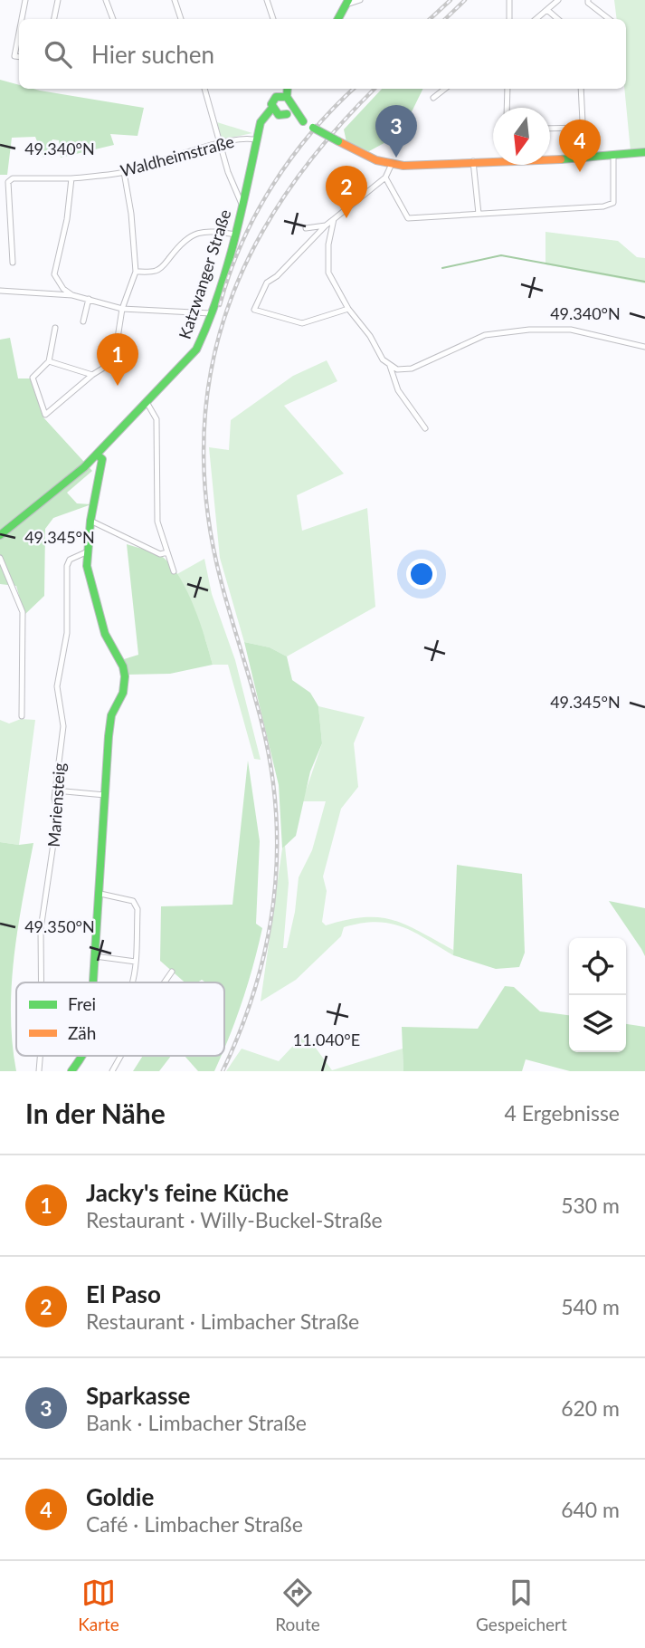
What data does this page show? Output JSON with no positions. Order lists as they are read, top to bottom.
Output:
{
  "streets": {
    "main road": ["Katzwanger Straße"],
    "street": ["Waldheimstraße", "Mariensteig"]
  },
  "crossings": [
    ["Waldheimstraße", "Katzwanger Straße"]
  ],
  "legend": ["Frei", "Zäh"],
  "north": "bottom",
  "page": {
    "search": "Hier suchen",
    "pins": [
      "3",
      "4",
      "2",
      "1"
    ],
    "heading": ["In der Nähe", "4 Ergebnisse"],
    "list": [
      {
        "mark": "1",
        "name": "Jacky's feine Küche",
        "note": "Restaurant · Willy-Buckel-Straße",
        "value": "530 m"
      },
      {
        "mark": "2",
        "name": "El Paso",
        "note": "Restaurant · Limbacher Straße",
        "value": "540 m"
      },
      {
        "mark": "3",
        "name": "Sparkasse",
        "note": "Bank · Limbacher Straße",
        "value": "620 m"
      },
      {
        "mark": "4",
        "name": "Goldie",
        "note": "Café · Limbacher Straße",
        "value": "640 m"
      }
    ],
    "nav": ["Karte", "Route", "Gespeichert"]
  },
  "coordinates": [
    "49.340°N",
    "49.345°N",
    "49.350°N",
    "11.040°E"
  ]
}
